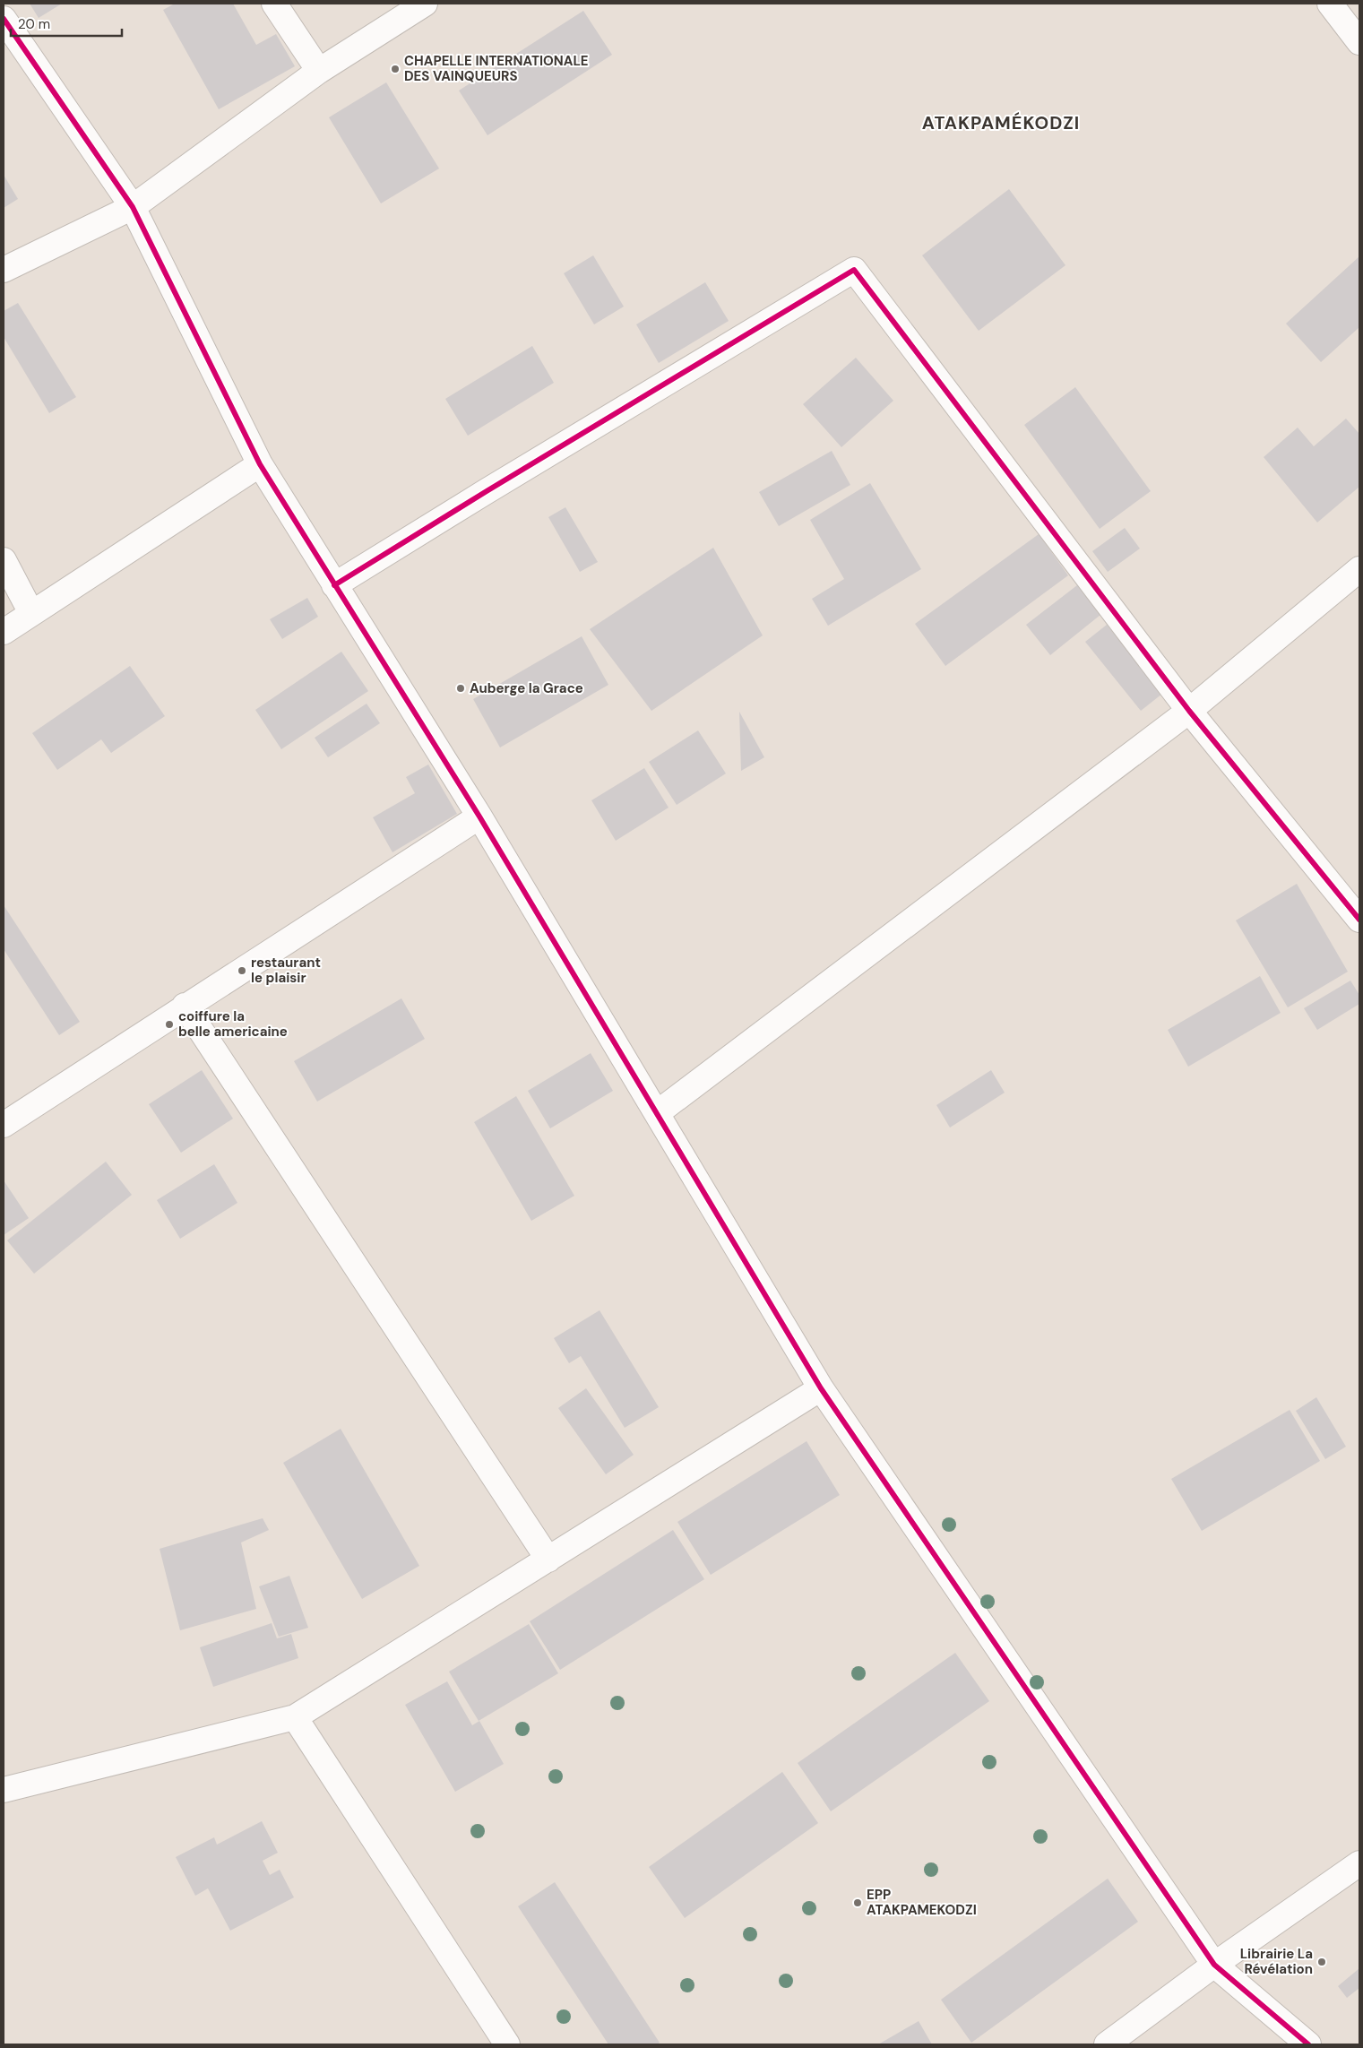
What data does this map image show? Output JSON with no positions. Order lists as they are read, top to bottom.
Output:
{
  "districts": ["ATAKPAMÉKODZI"],
  "places": [
    "CHAPELLE INTERNATIONALE DES VAINQUEURS",
    "Auberge la Grace",
    "restaurant le plaisir",
    "coiffure la belle americaine",
    "EPP ATAKPAMEKODZI",
    "Librairie La Révélation"
  ],
  "scale_bar": "20 m"
}
